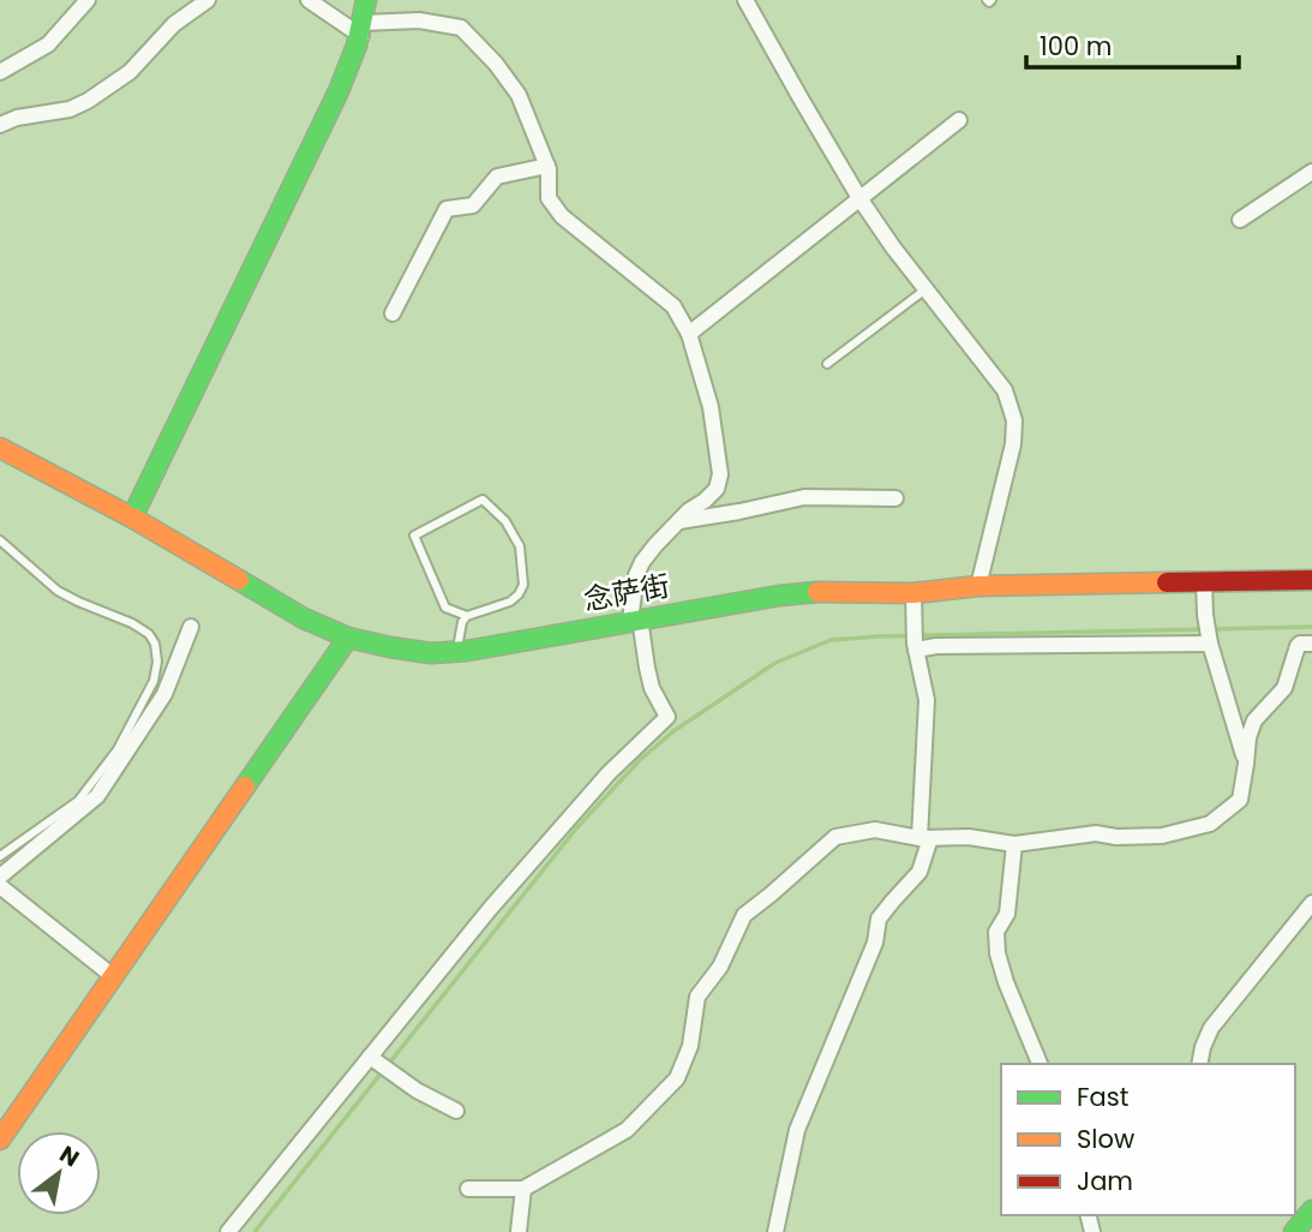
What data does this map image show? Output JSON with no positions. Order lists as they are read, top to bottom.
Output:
{
  "streets": {
    "street": ["念萨街"]
  },
  "legend": ["Fast", "Slow", "Jam"],
  "scale_bar": "100 m",
  "north": "top right"
}
